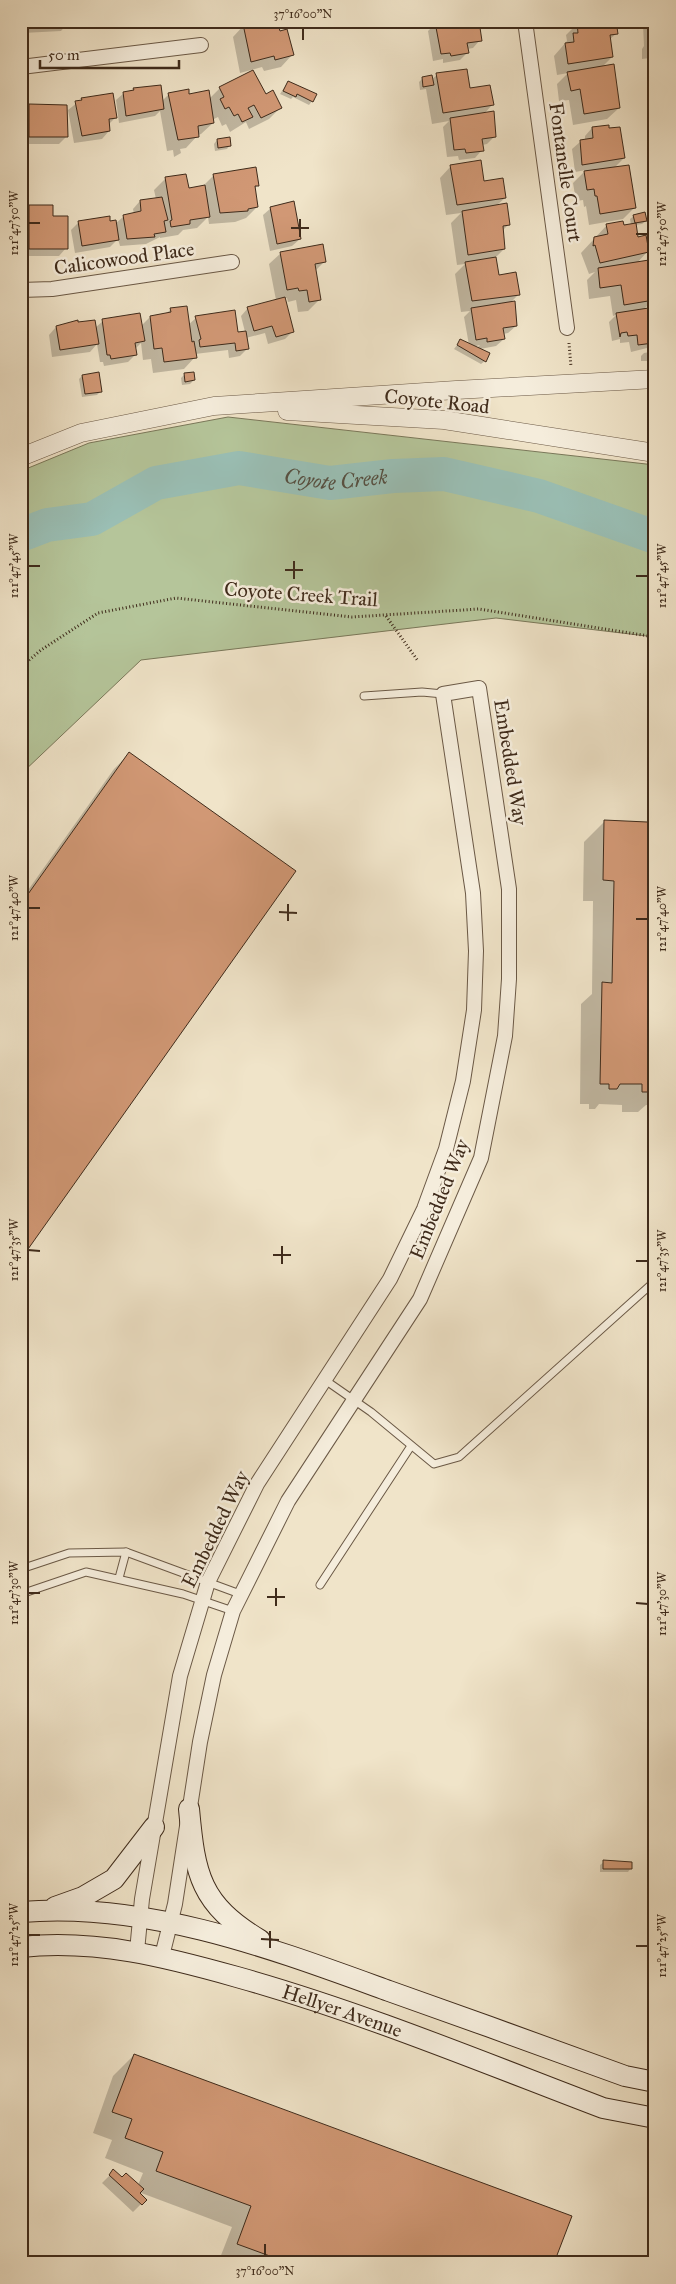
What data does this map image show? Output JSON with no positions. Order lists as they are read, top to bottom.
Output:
{
  "streets": {
    "main road": ["Hellyer Avenue"],
    "street": [
      "Fontanelle Court",
      "Calicowood Place",
      "Coyote Road",
      "Embedded Way"
    ],
    "path": ["Coyote Creek Trail"]
  },
  "crossings": [
    ["Embedded Way", "Hellyer Avenue"]
  ],
  "water": ["Coyote Creek"],
  "scale_bar": "50 m",
  "coordinates": [
    "37°16'00\"N",
    "121°47'50\"W",
    "121°47'45\"W",
    "121°47'40\"W",
    "121°47'35\"W",
    "121°47'30\"W",
    "121°47'25\"W"
  ]
}
